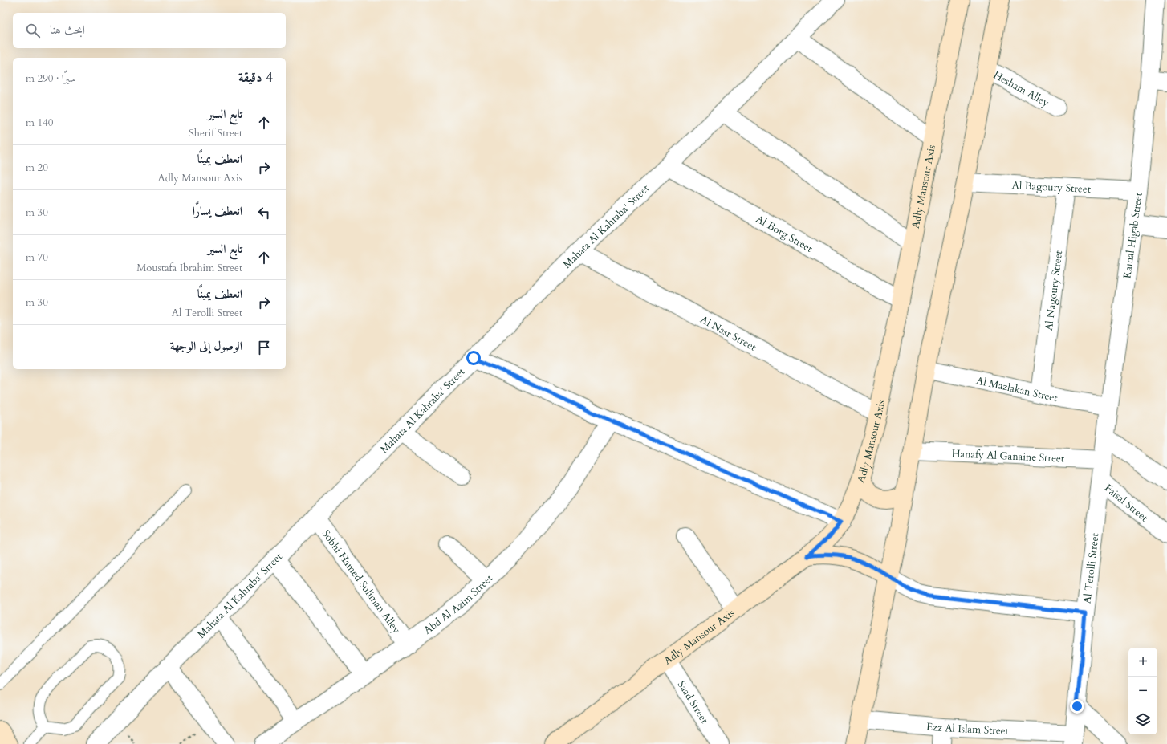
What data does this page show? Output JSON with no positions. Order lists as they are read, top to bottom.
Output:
{
  "streets": {
    "main road": ["Adly Mansour Axis"],
    "street": [
      "Hesham Alley",
      "Al Bagoury Street",
      "Mahata Al Kahraba' Street",
      "Al Borg Street",
      "Kamal Higab Street",
      "Al Nagoury Street",
      "Al Nasr Street",
      "Al Mazlakan Street",
      "Hanafy Al Ganaine Street",
      "Faisal Street",
      "Al Terolli Street",
      "Sobhi Hamed Suliman Alley",
      "Abd Al Azim Street",
      "Saad Street",
      "Ezz Al Islam Street"
    ]
  },
  "crossings": [
    ["Adly Mansour Axis", "Al Borg Street"],
    ["Adly Mansour Axis", "Al Nasr Street"],
    ["Adly Mansour Axis", "Saad Street"],
    ["Al Bagoury Street", "Kamal Higab Street"],
    ["Al Bagoury Street", "Al Nagoury Street"],
    ["Mahata Al Kahraba' Street", "Al Borg Street"],
    ["Mahata Al Kahraba' Street", "Al Nasr Street"],
    ["Mahata Al Kahraba' Street", "Sobhi Hamed Suliman Alley"],
    ["Kamal Higab Street", "Al Mazlakan Street"],
    ["Kamal Higab Street", "Hanafy Al Ganaine Street"],
    ["Kamal Higab Street", "Faisal Street"],
    ["Kamal Higab Street", "Al Terolli Street"],
    ["Al Nagoury Street", "Al Mazlakan Street"],
    ["Hanafy Al Ganaine Street", "Faisal Street"],
    ["Hanafy Al Ganaine Street", "Al Terolli Street"],
    ["Faisal Street", "Al Terolli Street"],
    ["Al Terolli Street", "Ezz Al Islam Street"],
    ["Sobhi Hamed Suliman Alley", "Abd Al Azim Street"]
  ],
  "page": {
    "search": "ابحث هنا",
    "heading": ["4 دقيقة", "سيرًا · 290 m"],
    "list": [
      ["تابع السير", "Sherif Street", "140 m"],
      ["انعطف يمينًا", "Adly Mansour Axis", "20 m"],
      ["انعطف يسارًا", "30 m"],
      ["تابع السير", "Moustafa Ibrahim Street", "70 m"],
      ["انعطف يمينًا", "Al Terolli Street", "30 m"],
      "الوصول إلى الوجهة"
    ],
    "map_buttons": ["+", "−"]
  }
}
